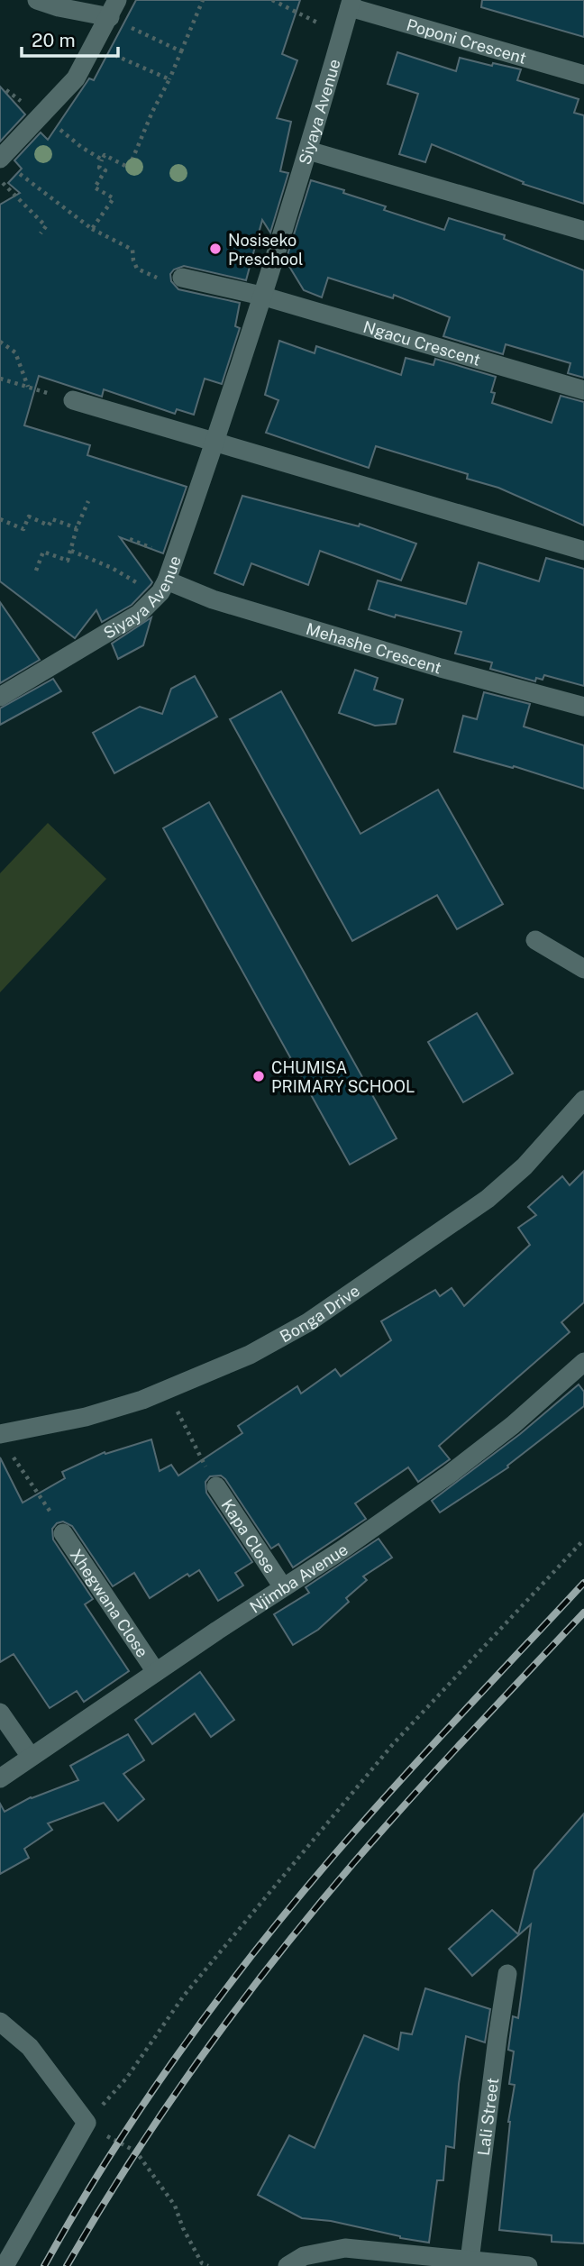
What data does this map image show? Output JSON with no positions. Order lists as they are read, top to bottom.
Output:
{
  "streets": {
    "street": [
      "Poponi Crescent",
      "Siyaya Avenue",
      "Ngacu Crescent",
      "Mehashe Crescent",
      "Bonga Drive",
      "Kapa Close",
      "Njimba Avenue",
      "Xhegwana Close",
      "Lali Street"
    ]
  },
  "crossings": [
    ["Poponi Crescent", "Siyaya Avenue"],
    ["Siyaya Avenue", "Ngacu Crescent"],
    ["Siyaya Avenue", "Mehashe Crescent"],
    ["Kapa Close", "Njimba Avenue"],
    ["Njimba Avenue", "Xhegwana Close"]
  ],
  "places": ["Nosiseko Preschool", "CHUMISA PRIMARY SCHOOL"],
  "scale_bar": "20 m"
}
